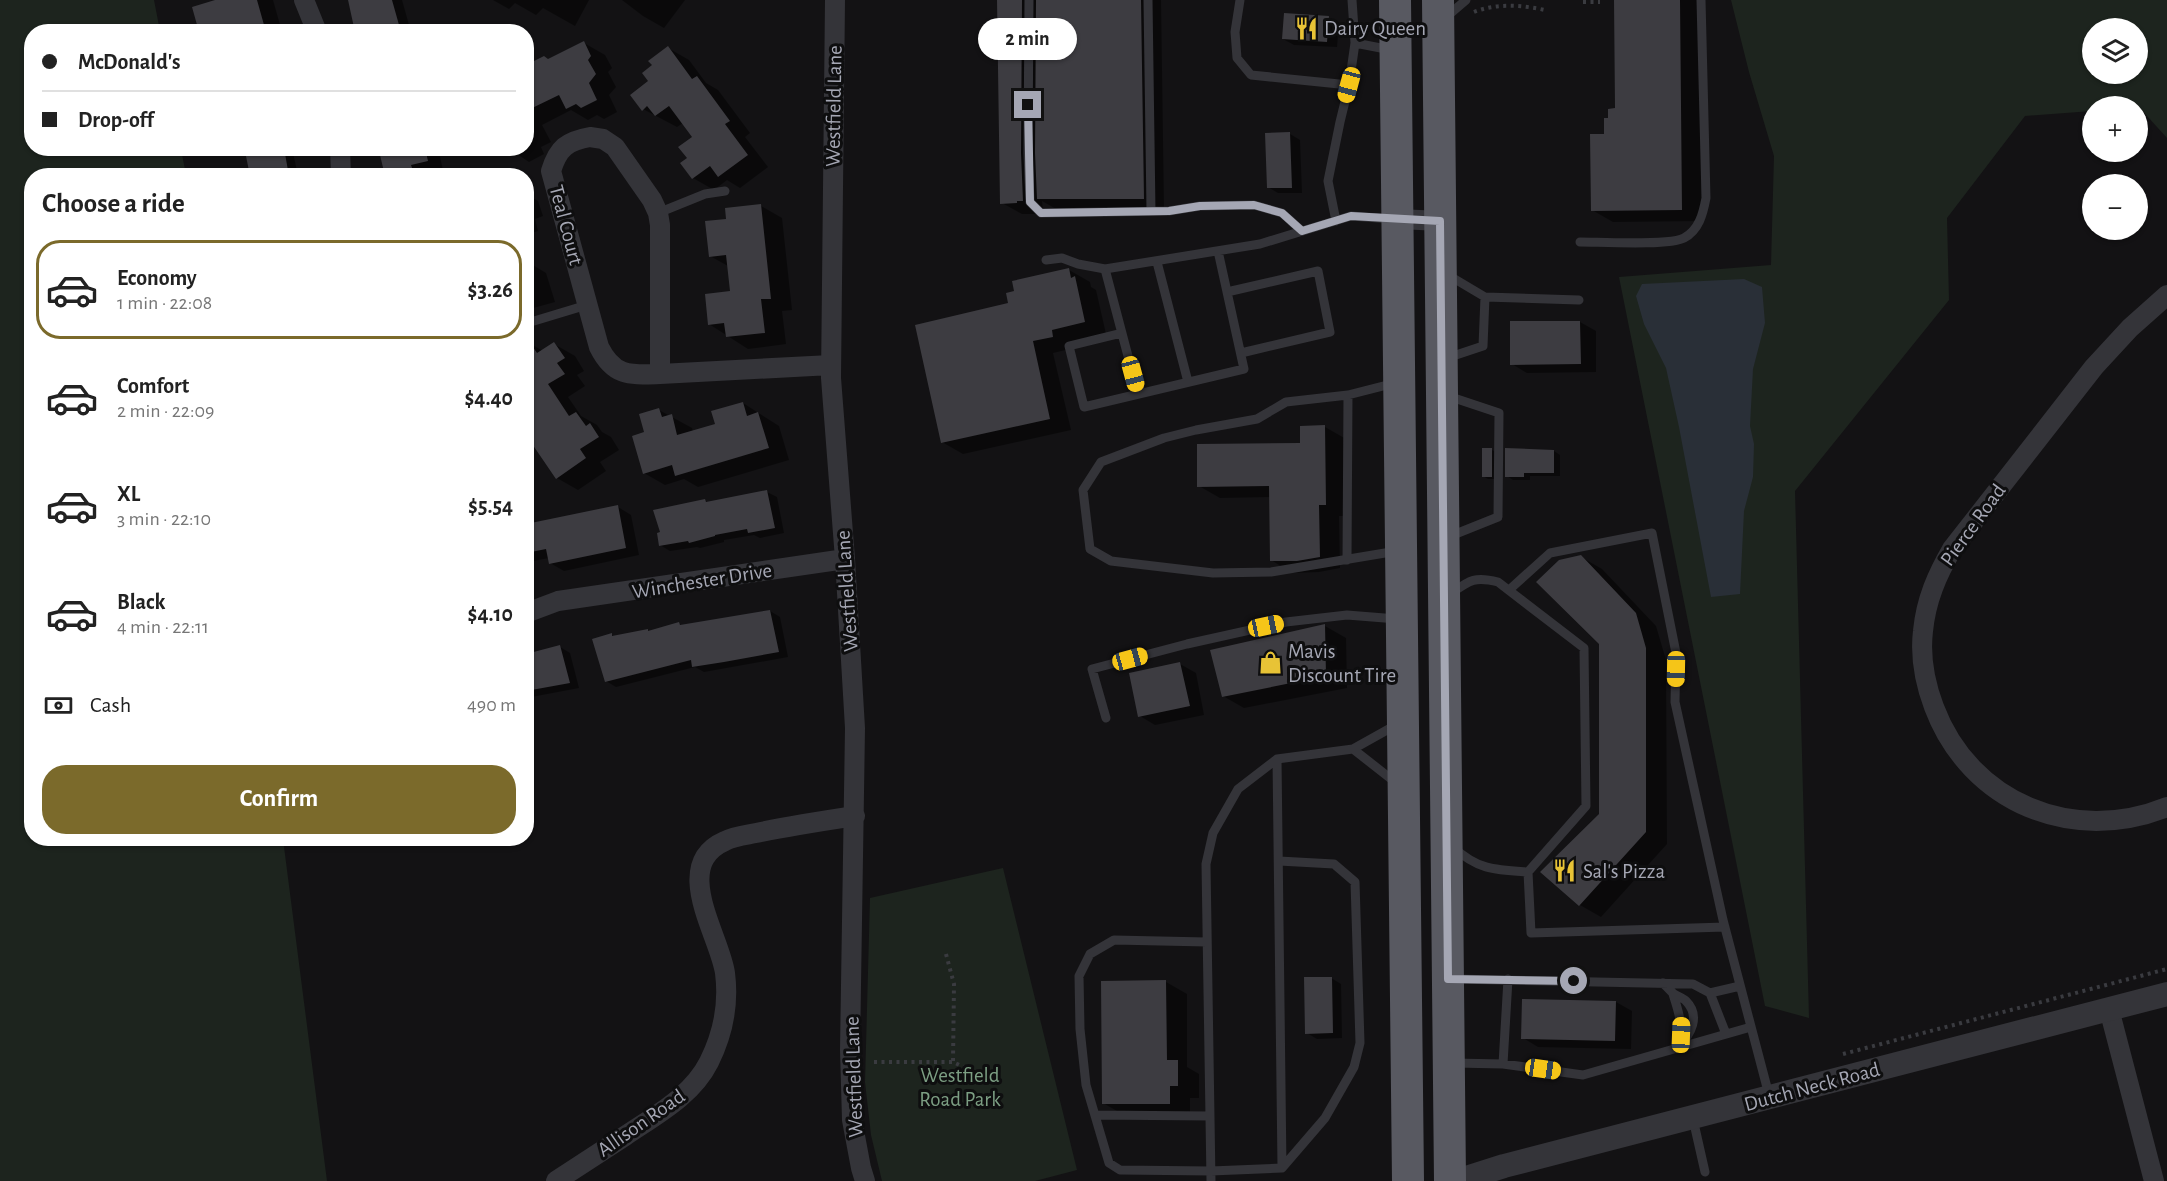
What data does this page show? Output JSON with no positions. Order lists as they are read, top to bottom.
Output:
{
  "streets": {
    "street": [
      "Westfield Lane",
      "Teal Court",
      "Pierce Road",
      "Winchester Drive",
      "Dutch Neck Road",
      "Allison Road"
    ]
  },
  "crossings": [
    ["Westfield Lane", "Teal Court"],
    ["Westfield Lane", "Winchester Drive"],
    ["Westfield Lane", "Allison Road"]
  ],
  "parks": ["Westfield Road Park"],
  "places": {
    "restaurant": ["Dairy Queen", "Sal's Pizza"],
    "shop": ["Mavis Discount Tire"]
  },
  "page": {
    "map_buttons": ["+", "−"],
    "bubble": "2 min",
    "banner": ["McDonald's", "Drop-off"],
    "heading": "Choose a ride",
    "list": [
      {
        "name": "Economy",
        "note": "1 min · 22:08",
        "value": "$3.26"
      },
      {
        "name": "Comfort",
        "note": "2 min · 22:09",
        "value": "$4.40"
      },
      {
        "name": "XL",
        "note": "3 min · 22:10",
        "value": "$5.54"
      },
      {
        "name": "Black",
        "note": "4 min · 22:11",
        "value": "$4.10"
      }
    ],
    "pay": ["Cash", "490 m"],
    "buttons": "Confirm"
  }
}
